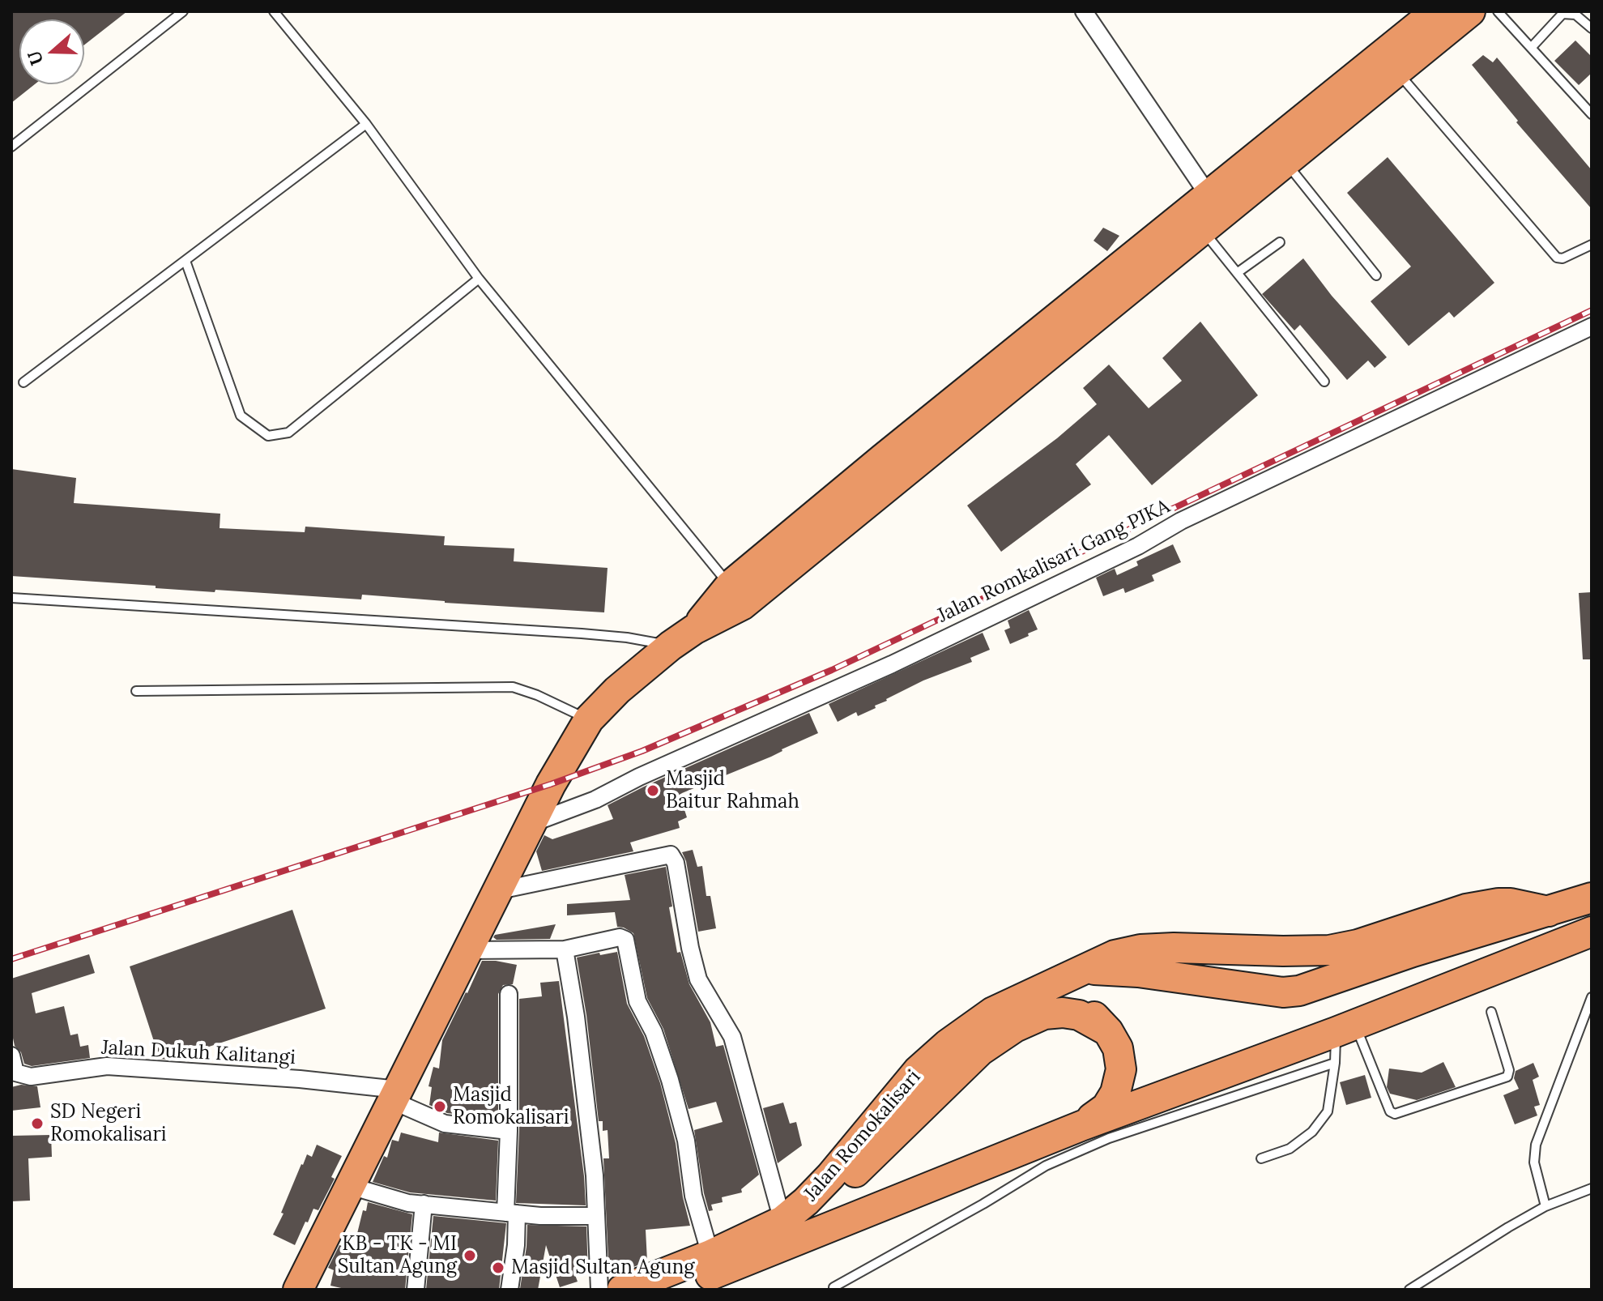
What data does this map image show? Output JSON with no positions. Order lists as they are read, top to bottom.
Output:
{
  "streets": {
    "highway": ["Jalan Romokalisari"],
    "street": ["Jalan Romkalisari Gang PJKA", "Jalan Dukuh Kalitangi"]
  },
  "places": [
    "Masjid Baitur Rahmah",
    "Masjid Romokalisari",
    "SD Negeri Romokalisari",
    "KB - TK - MI Sultan Agung",
    "Masjid Sultan Agung"
  ],
  "north": "left"
}
